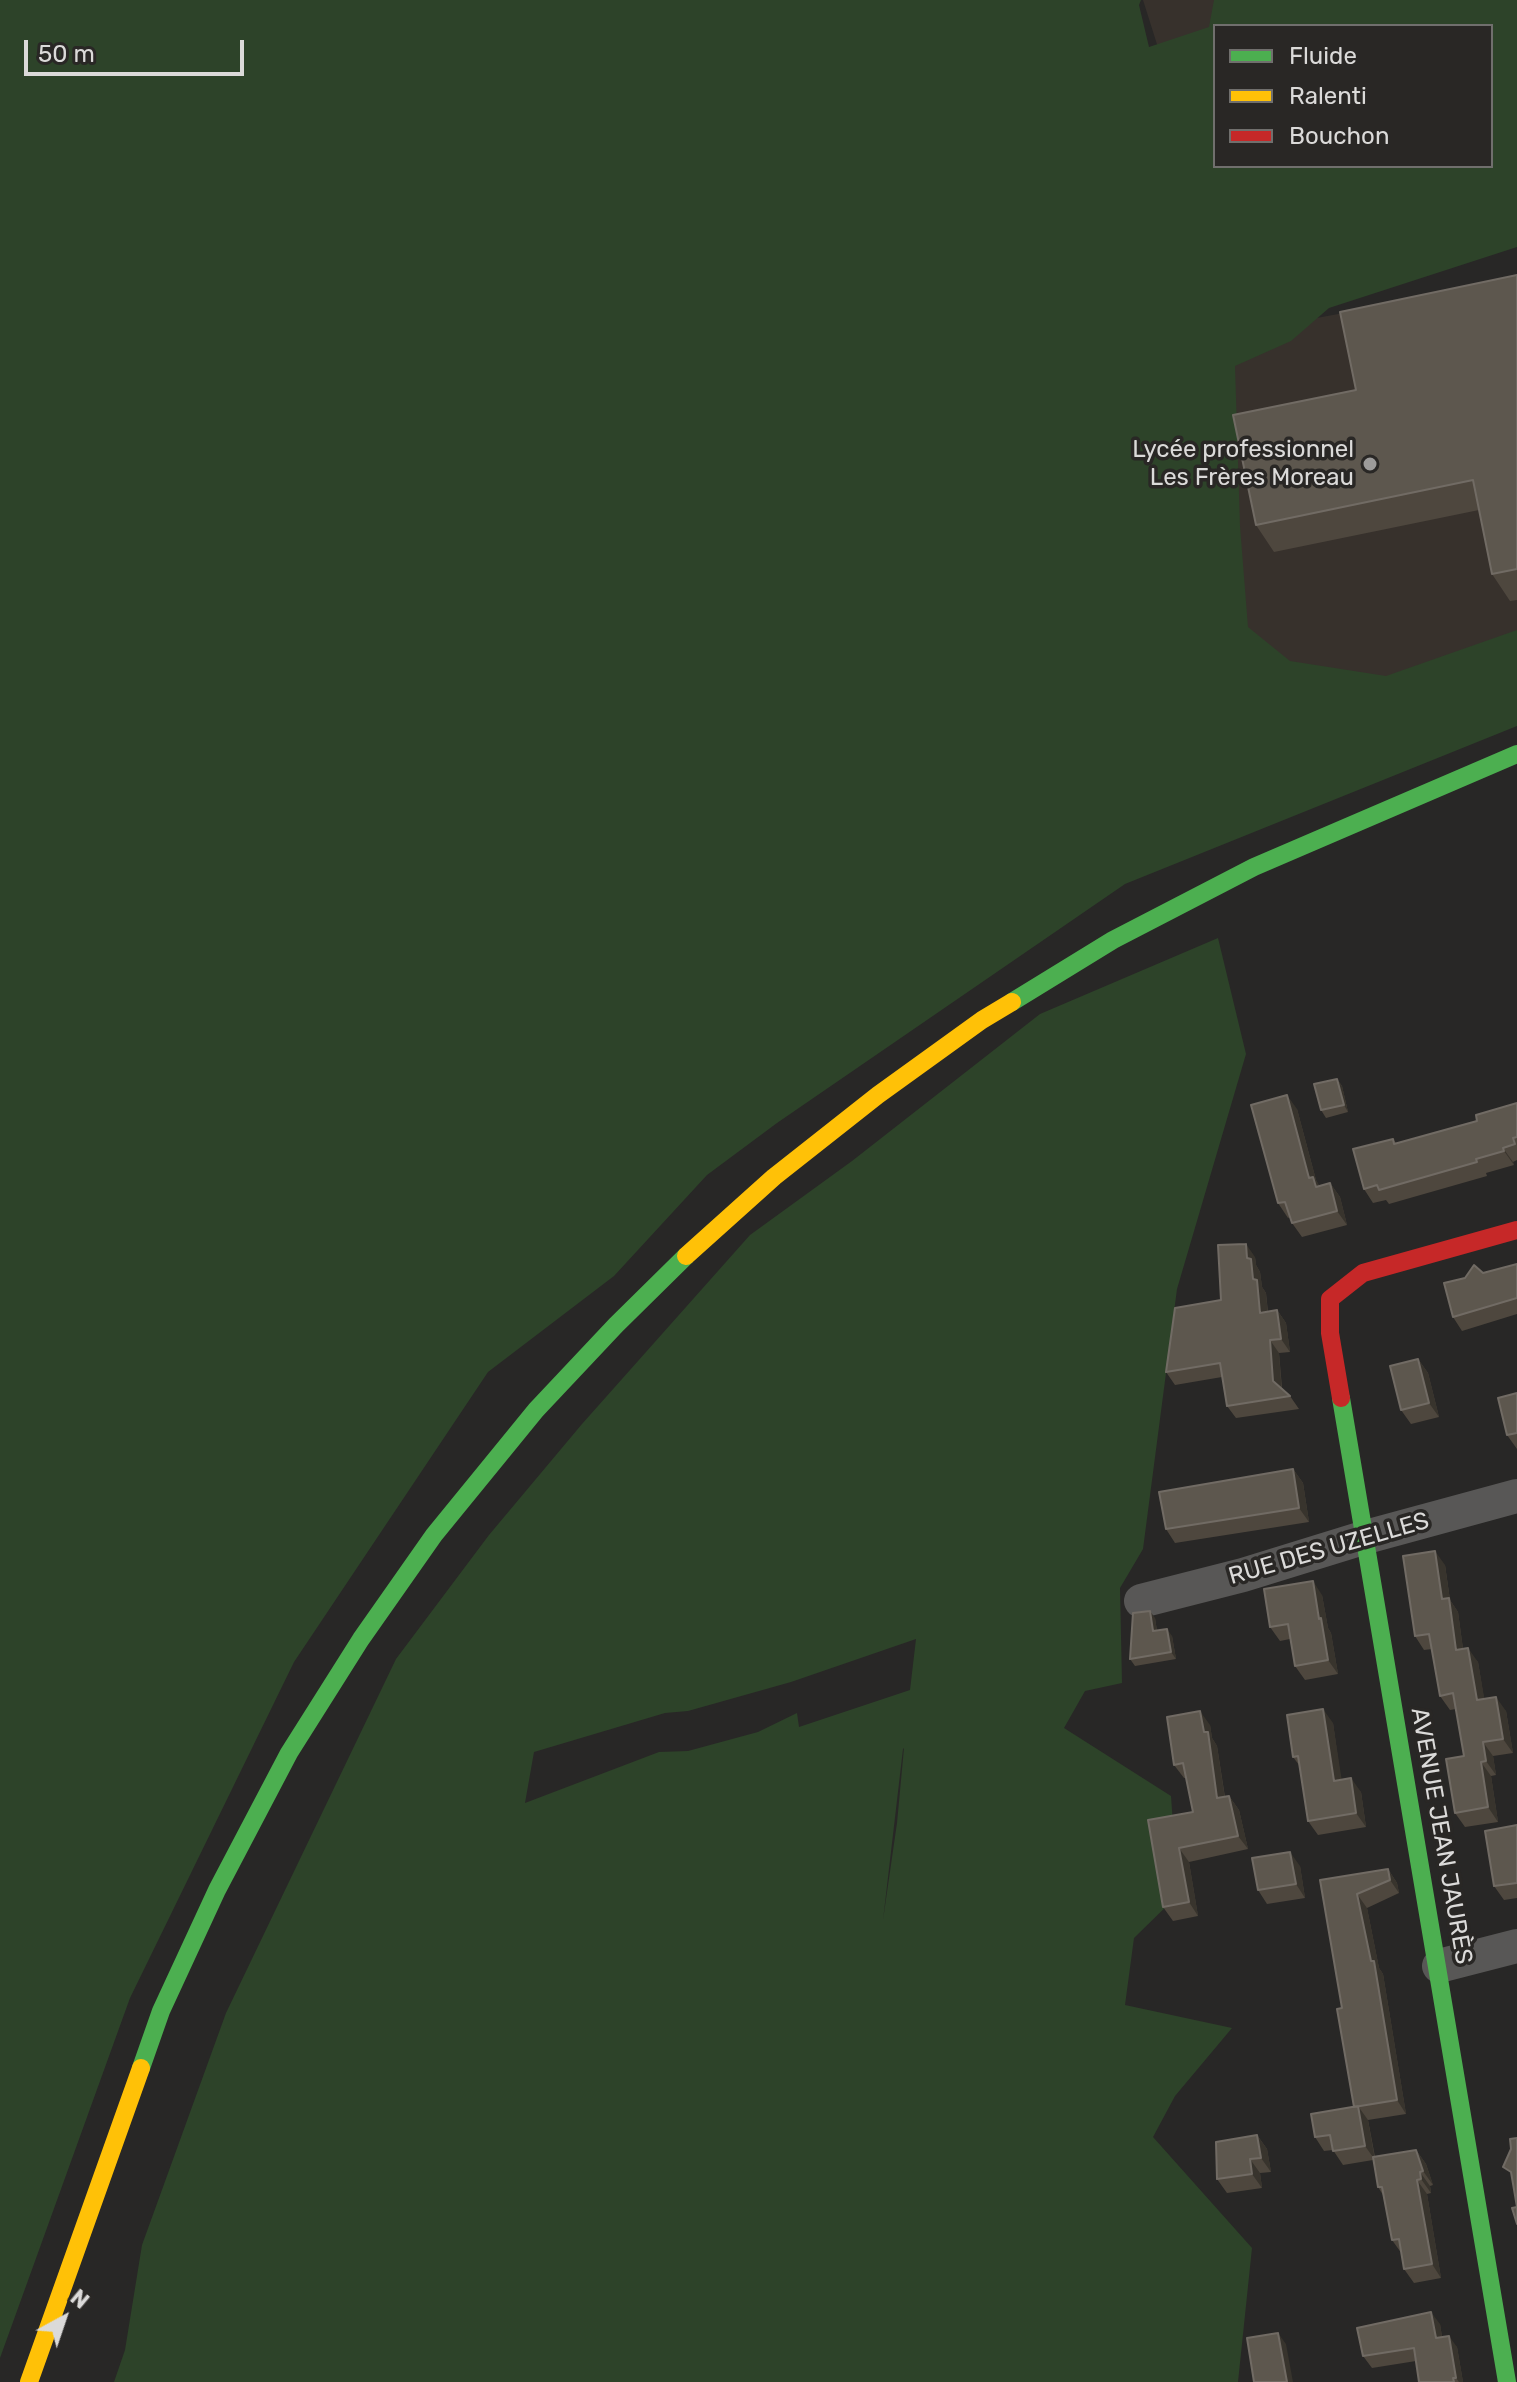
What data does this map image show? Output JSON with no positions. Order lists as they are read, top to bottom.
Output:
{
  "streets": {
    "main road": ["AVENUE JEAN JAURÈS"],
    "street": ["RUE DES UZELLES"]
  },
  "crossings": [
    ["RUE DES UZELLES", "AVENUE JEAN JAURÈS"]
  ],
  "places": ["Lycée professionnel Les Frères Moreau"],
  "legend": ["Fluide", "Ralenti", "Bouchon"],
  "scale_bar": "50 m",
  "north": "top right"
}
